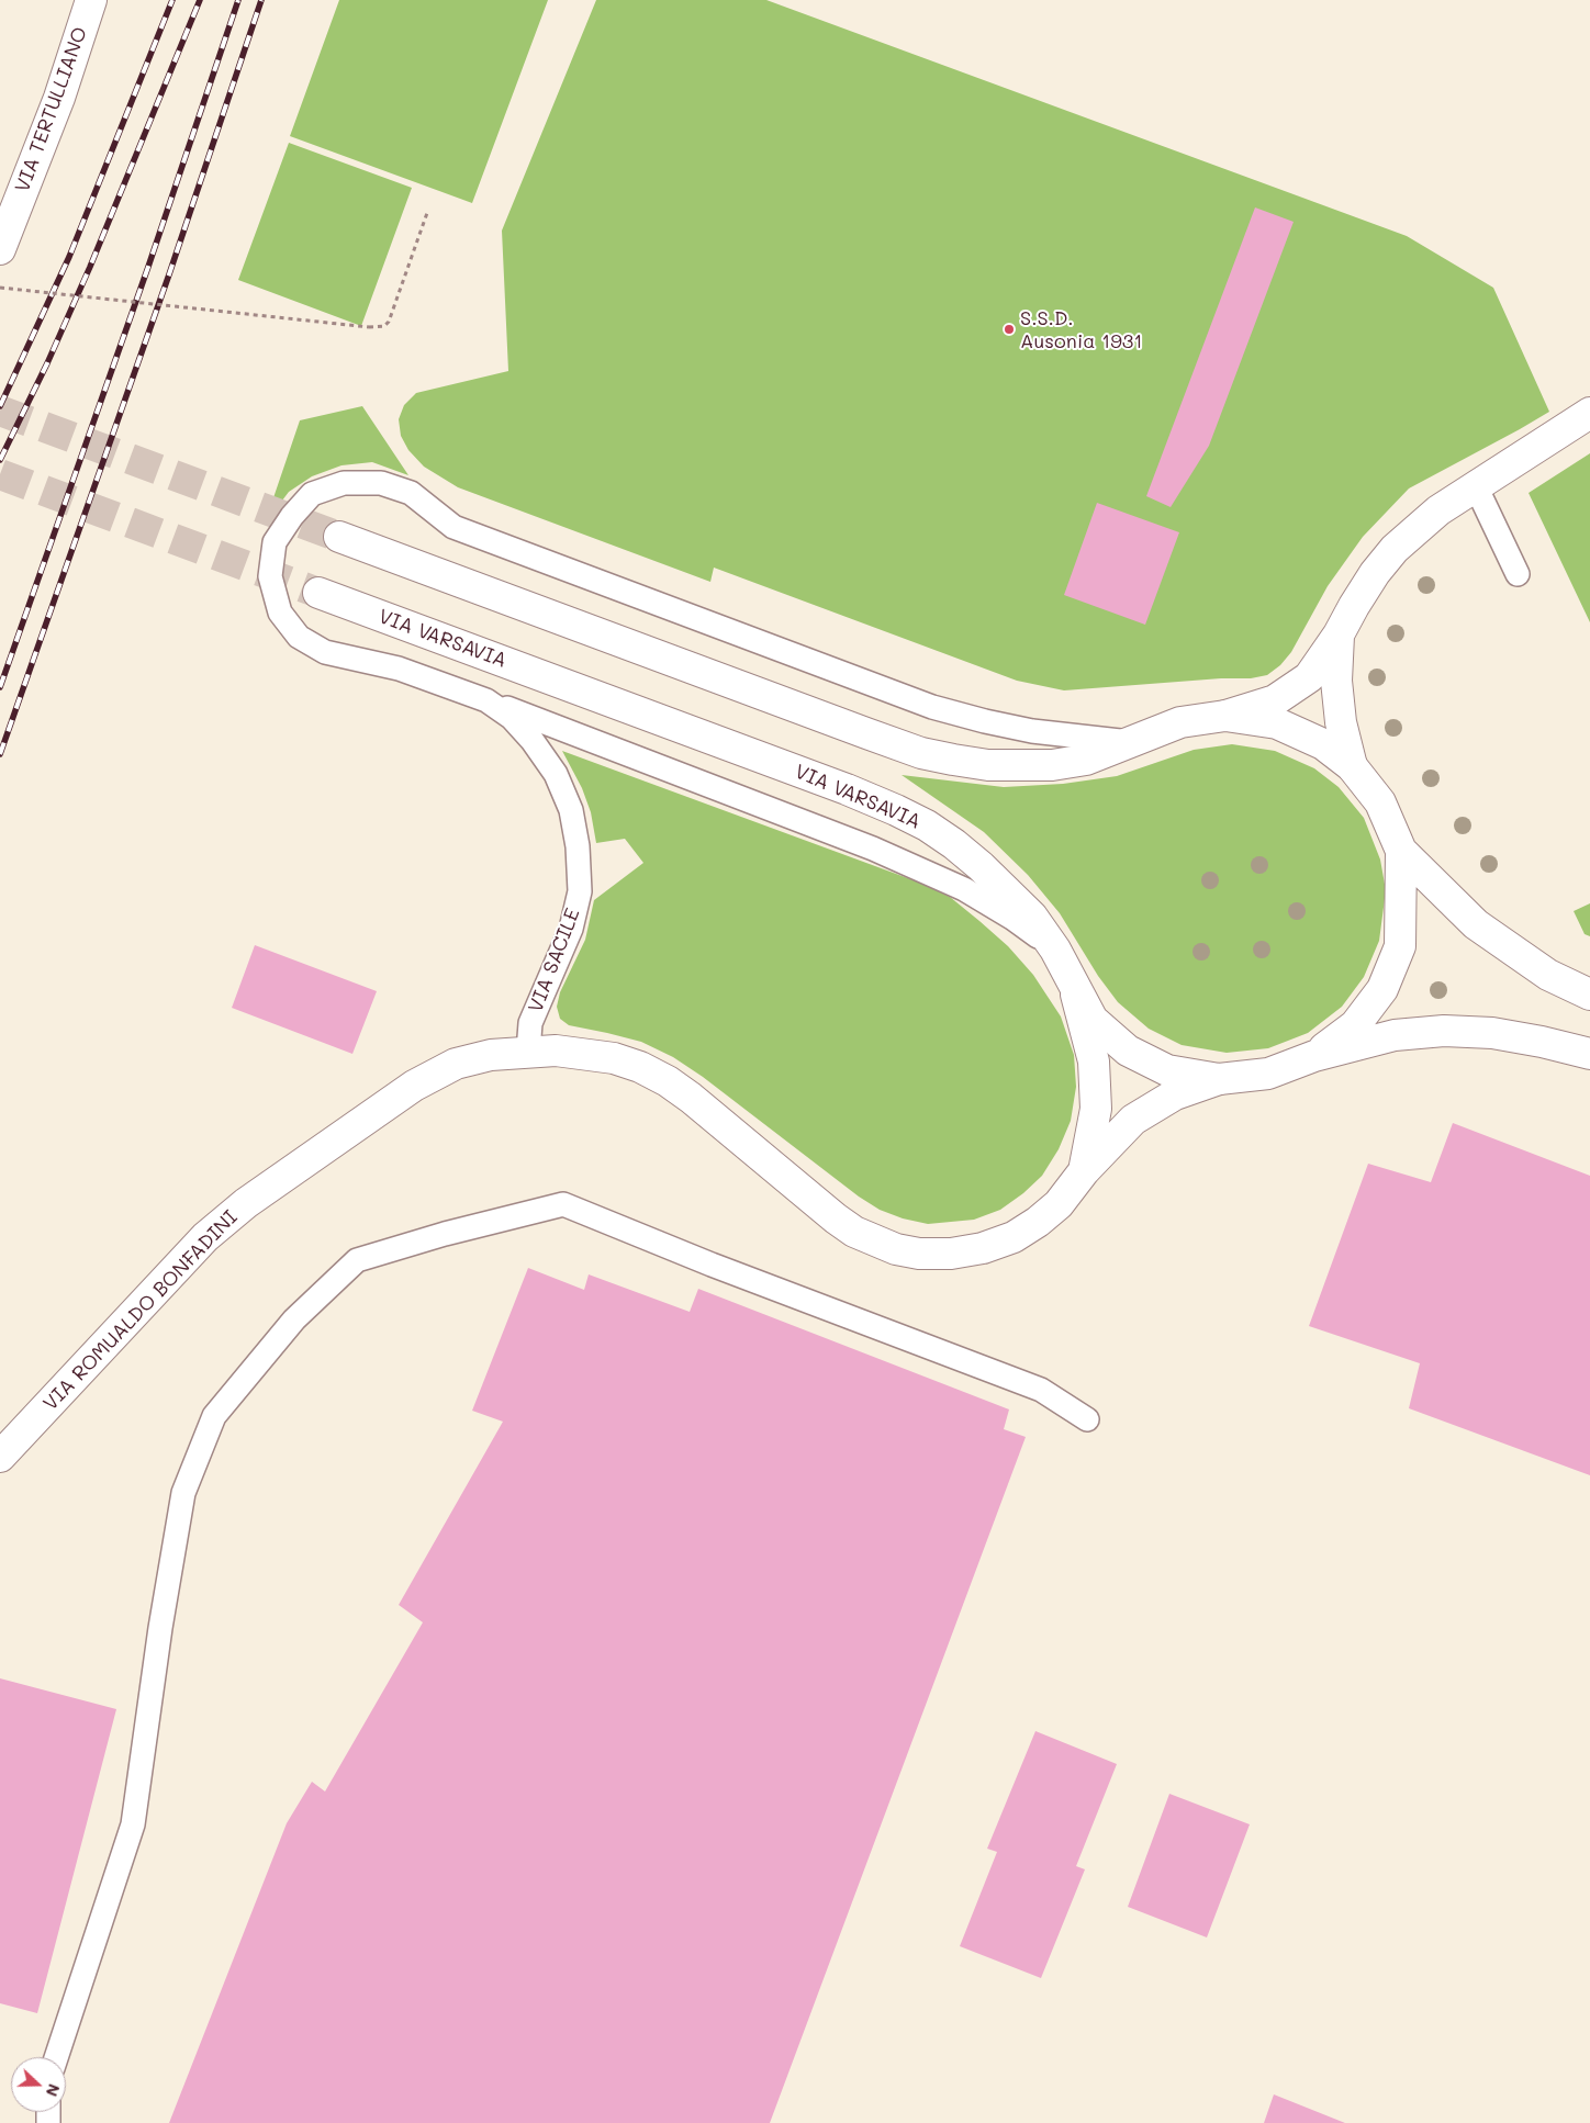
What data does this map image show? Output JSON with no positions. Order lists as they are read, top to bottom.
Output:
{
  "streets": {
    "street": ["VIA TERTULLIANO", "VIA VARSAVIA", "VIA ROMUALDO BONFADINI"],
    "lane": ["VIA SACILE"]
  },
  "crossings": [
    ["VIA VARSAVIA", "VIA SACILE"],
    ["VIA VARSAVIA", "VIA ROMUALDO BONFADINI"],
    ["VIA SACILE", "VIA ROMUALDO BONFADINI"]
  ],
  "places": ["S.S.D. Ausonia 1931"],
  "north": "right"
}
